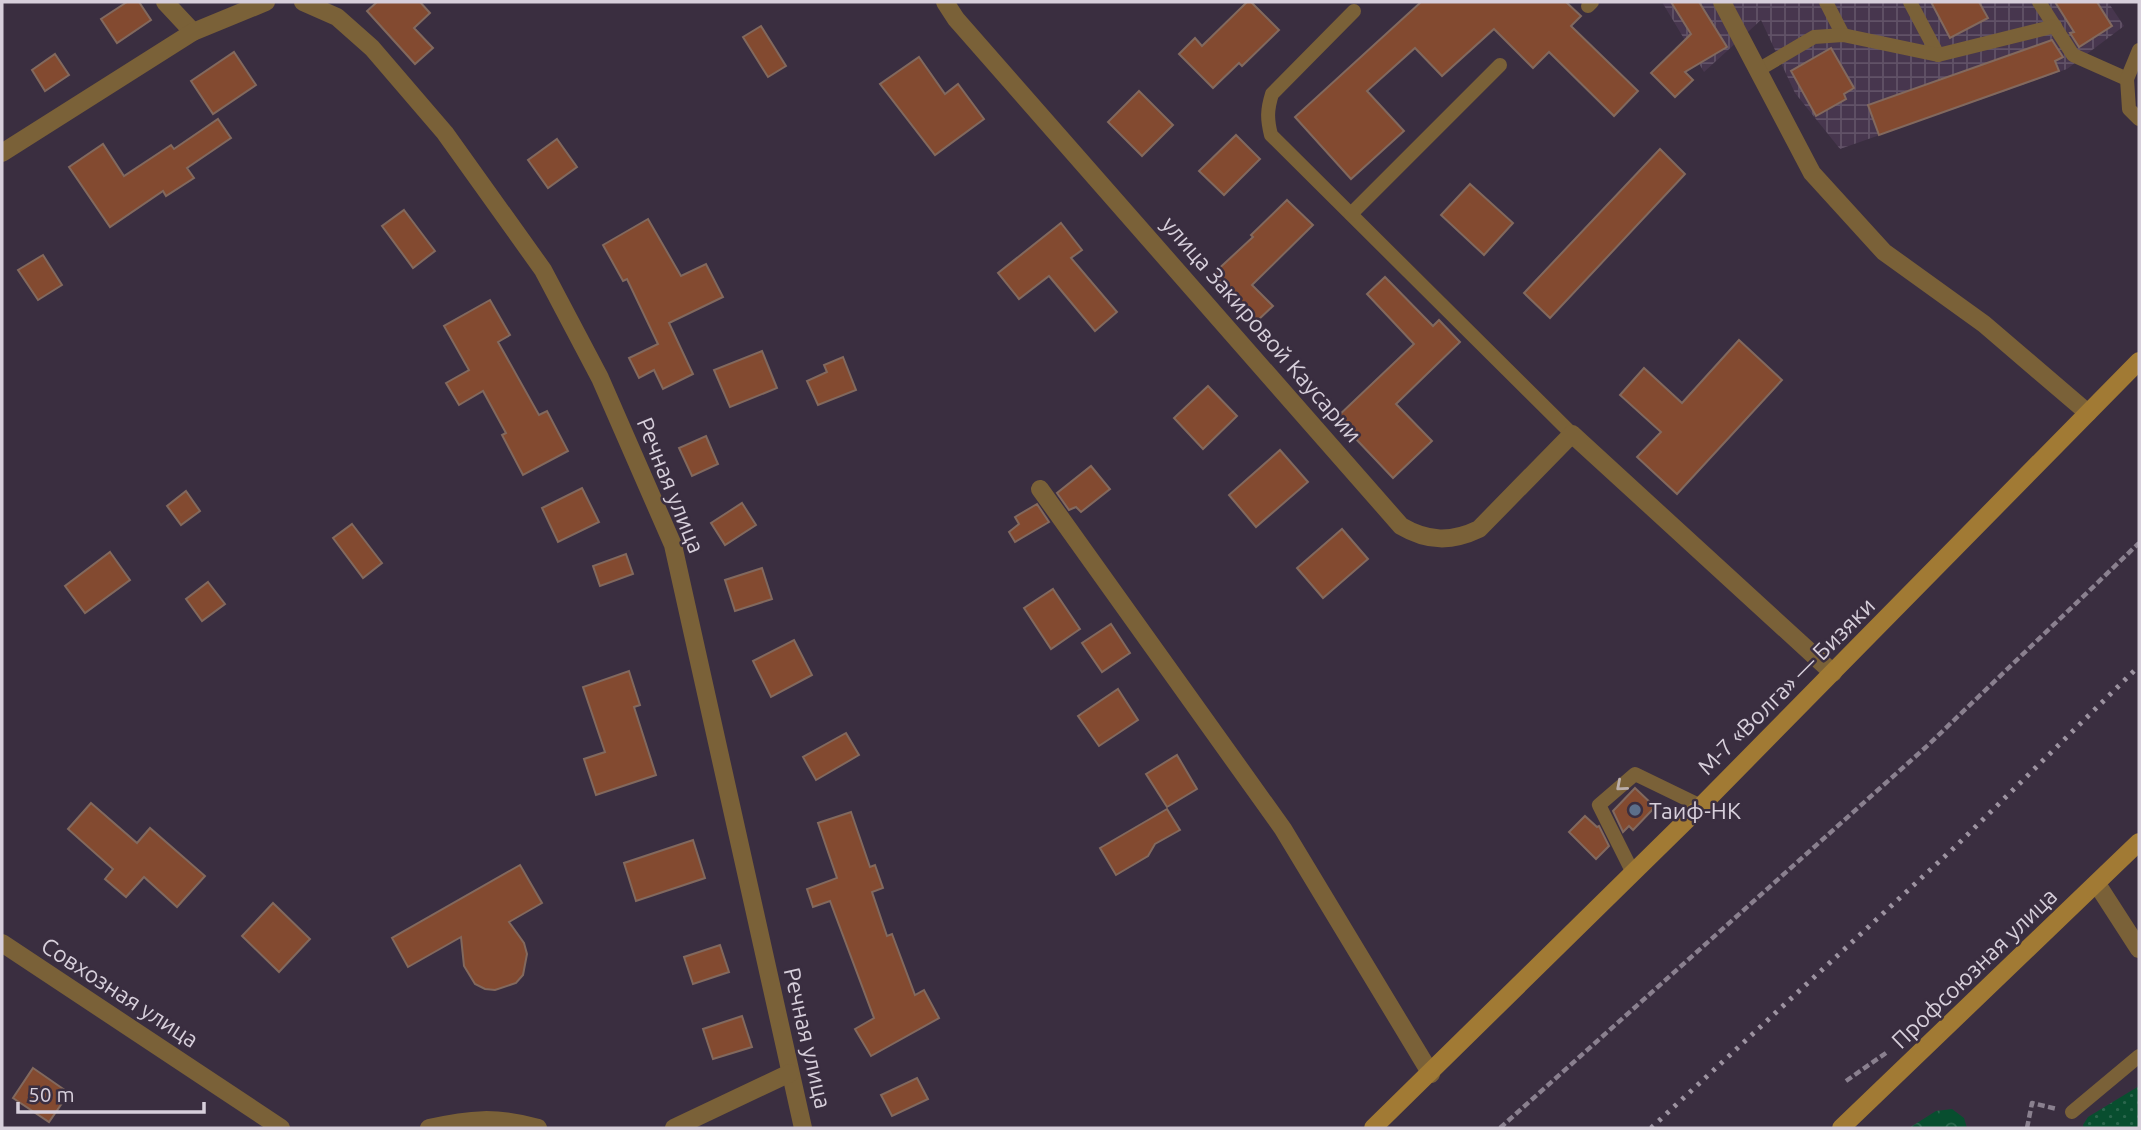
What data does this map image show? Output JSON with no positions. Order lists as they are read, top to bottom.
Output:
{
  "streets": {
    "main road": ["М-7 «Волга» — Бизяки", "Профсоюзная улица"],
    "street": ["улица Закировой Каусарии", "Речная улица", "Совхозная улица"]
  },
  "places": ["Таиф-НК"],
  "scale_bar": "50 m"
}
